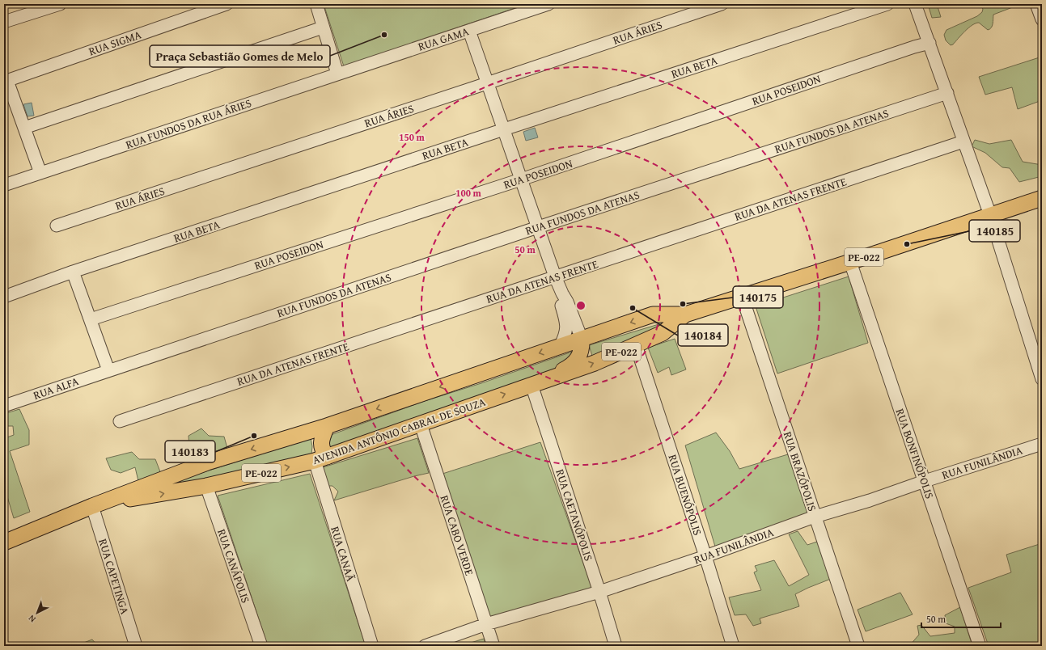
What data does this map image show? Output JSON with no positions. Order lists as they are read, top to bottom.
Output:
{
  "streets": {
    "main road": ["PE-022", "AVENIDA ANTÔNIO CABRAL DE SOUZA"],
    "street": [
      "RUA ÁRIES",
      "RUA GAMA",
      "RUA SIGMA",
      "RUA BETA",
      "RUA POSEIDON",
      "RUA FUNDOS DA RUA ÁRIES",
      "RUA FUNDOS DA ATENAS",
      "RUA DA ATENAS FRENTE",
      "RUA ALFA",
      "RUA BONFINÓPOLIS",
      "RUA FUNILÂNDIA",
      "RUA BRAZÓPOLIS",
      "RUA BUENÓPOLIS",
      "RUA CAETANÓPOLIS",
      "RUA CABO VERDE",
      "RUA CANAÃ",
      "RUA CANÁPOLIS",
      "RUA CAPETINGA"
    ]
  },
  "crossings": [
    ["RUA GAMA", "RUA FUNDOS DA RUA ÁRIES"],
    ["RUA FUNDOS DA ATENAS", "RUA ALFA"],
    ["AVENIDA ANTÔNIO CABRAL DE SOUZA", "RUA BONFINÓPOLIS"],
    ["AVENIDA ANTÔNIO CABRAL DE SOUZA", "RUA BRAZÓPOLIS"],
    ["AVENIDA ANTÔNIO CABRAL DE SOUZA", "RUA BUENÓPOLIS"],
    ["AVENIDA ANTÔNIO CABRAL DE SOUZA", "RUA CAETANÓPOLIS"],
    ["AVENIDA ANTÔNIO CABRAL DE SOUZA", "RUA CABO VERDE"],
    ["AVENIDA ANTÔNIO CABRAL DE SOUZA", "RUA CANAÃ"],
    ["AVENIDA ANTÔNIO CABRAL DE SOUZA", "RUA CANÁPOLIS"],
    ["AVENIDA ANTÔNIO CABRAL DE SOUZA", "RUA CAPETINGA"],
    ["RUA BONFINÓPOLIS", "RUA FUNILÂNDIA"],
    ["RUA FUNILÂNDIA", "RUA BRAZÓPOLIS"],
    ["RUA FUNILÂNDIA", "RUA BUENÓPOLIS"],
    ["RUA FUNILÂNDIA", "RUA CAETANÓPOLIS"],
    ["RUA FUNILÂNDIA", "RUA CABO VERDE"]
  ],
  "places": [
    "Praça Sebastião Gomes de Melo",
    "140185",
    "140175",
    "140184",
    "140183"
  ],
  "scale_bar": "50 m",
  "north": "bottom left",
  "rings": ["150 m", "100 m", "50 m"]
}
